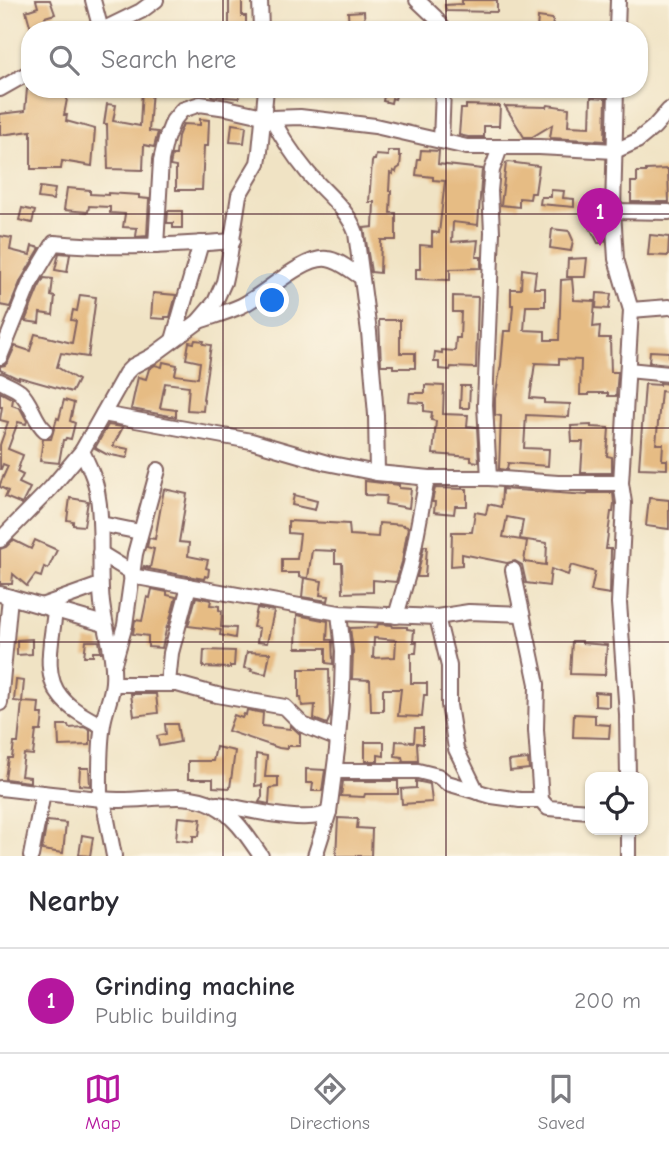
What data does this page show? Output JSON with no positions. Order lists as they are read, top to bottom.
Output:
{
  "page": {
    "search": "Search here",
    "pins": "1",
    "heading": "Nearby",
    "list": [
      {
        "mark": "1",
        "name": "Grinding machine",
        "note": "Public building",
        "value": "200 m"
      }
    ],
    "nav": ["Map", "Directions", "Saved"]
  }
}
